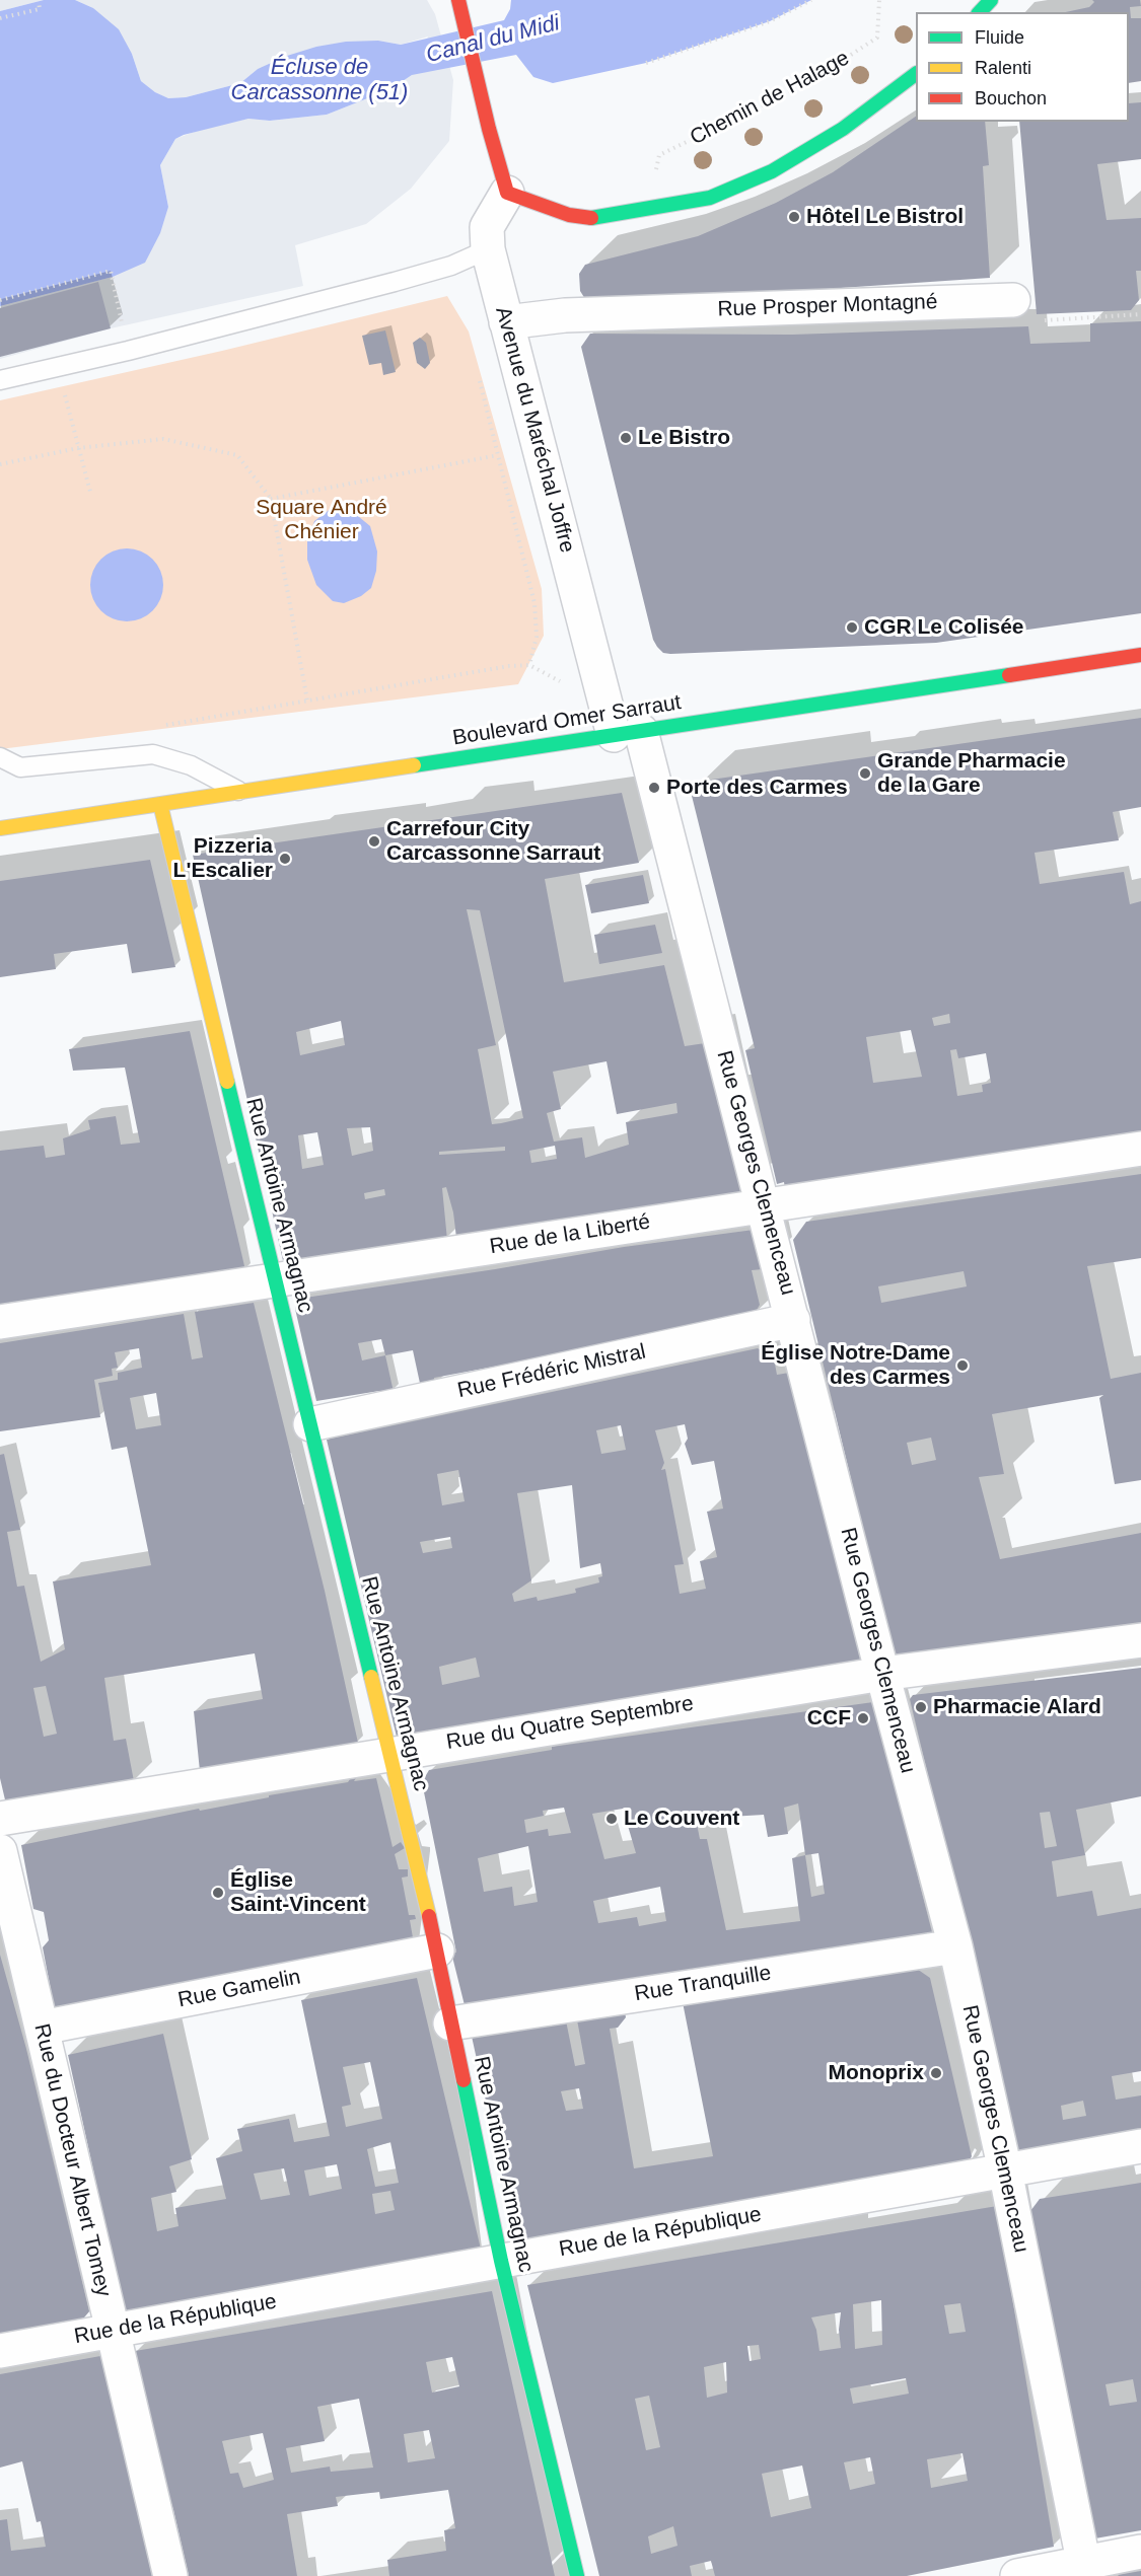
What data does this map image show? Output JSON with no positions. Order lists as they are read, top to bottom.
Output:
{
  "streets": {
    "street": [
      "Rue Prosper Montagné",
      "Avenue du Maréchal Joffre",
      "Boulevard Omer Sarraut",
      "Rue Georges Clemenceau",
      "Rue Antoine Armagnac",
      "Rue de la Liberté",
      "Rue Frédéric Mistral",
      "Rue du Quatre Septembre",
      "Rue Tranquille",
      "Rue Gamelin",
      "Rue du Docteur Albert Tomey",
      "Rue de la République"
    ],
    "path": ["Chemin de Halage"]
  },
  "crossings": [
    ["Rue Prosper Montagné", "Avenue du Maréchal Joffre"],
    ["Avenue du Maréchal Joffre", "Boulevard Omer Sarraut"],
    ["Avenue du Maréchal Joffre", "Rue Georges Clemenceau"],
    ["Boulevard Omer Sarraut", "Rue Georges Clemenceau"],
    ["Boulevard Omer Sarraut", "Rue Antoine Armagnac"],
    ["Rue Georges Clemenceau", "Rue de la Liberté"],
    ["Rue Georges Clemenceau", "Rue Frédéric Mistral"],
    ["Rue Georges Clemenceau", "Rue du Quatre Septembre"],
    ["Rue Georges Clemenceau", "Rue Tranquille"],
    ["Rue Georges Clemenceau", "Rue de la République"],
    ["Rue Antoine Armagnac", "Rue de la Liberté"],
    ["Rue Antoine Armagnac", "Rue Frédéric Mistral"],
    ["Rue Antoine Armagnac", "Rue du Quatre Septembre"],
    ["Rue Antoine Armagnac", "Rue Tranquille"],
    ["Rue Antoine Armagnac", "Rue Gamelin"],
    ["Rue Antoine Armagnac", "Rue de la République"],
    ["Rue Gamelin", "Rue du Docteur Albert Tomey"],
    ["Rue du Docteur Albert Tomey", "Rue de la République"]
  ],
  "water": ["Canal du Midi", "Écluse de Carcassonne (51)"],
  "parks": ["Square André Chénier"],
  "places": [
    "Hôtel Le Bistrol",
    "Le Bistro",
    "CGR Le Colisée",
    "Grande Pharmacie de la Gare",
    "Porte des Carmes",
    "Carrefour City Carcassonne Sarraut",
    "Pizzeria L'Escalier",
    "Église Notre-Dame des Carmes",
    "Pharmacie Alard",
    "CCF",
    "Le Couvent",
    "Église Saint-Vincent",
    "Monoprix"
  ],
  "legend": ["Fluide", "Ralenti", "Bouchon"]
}
